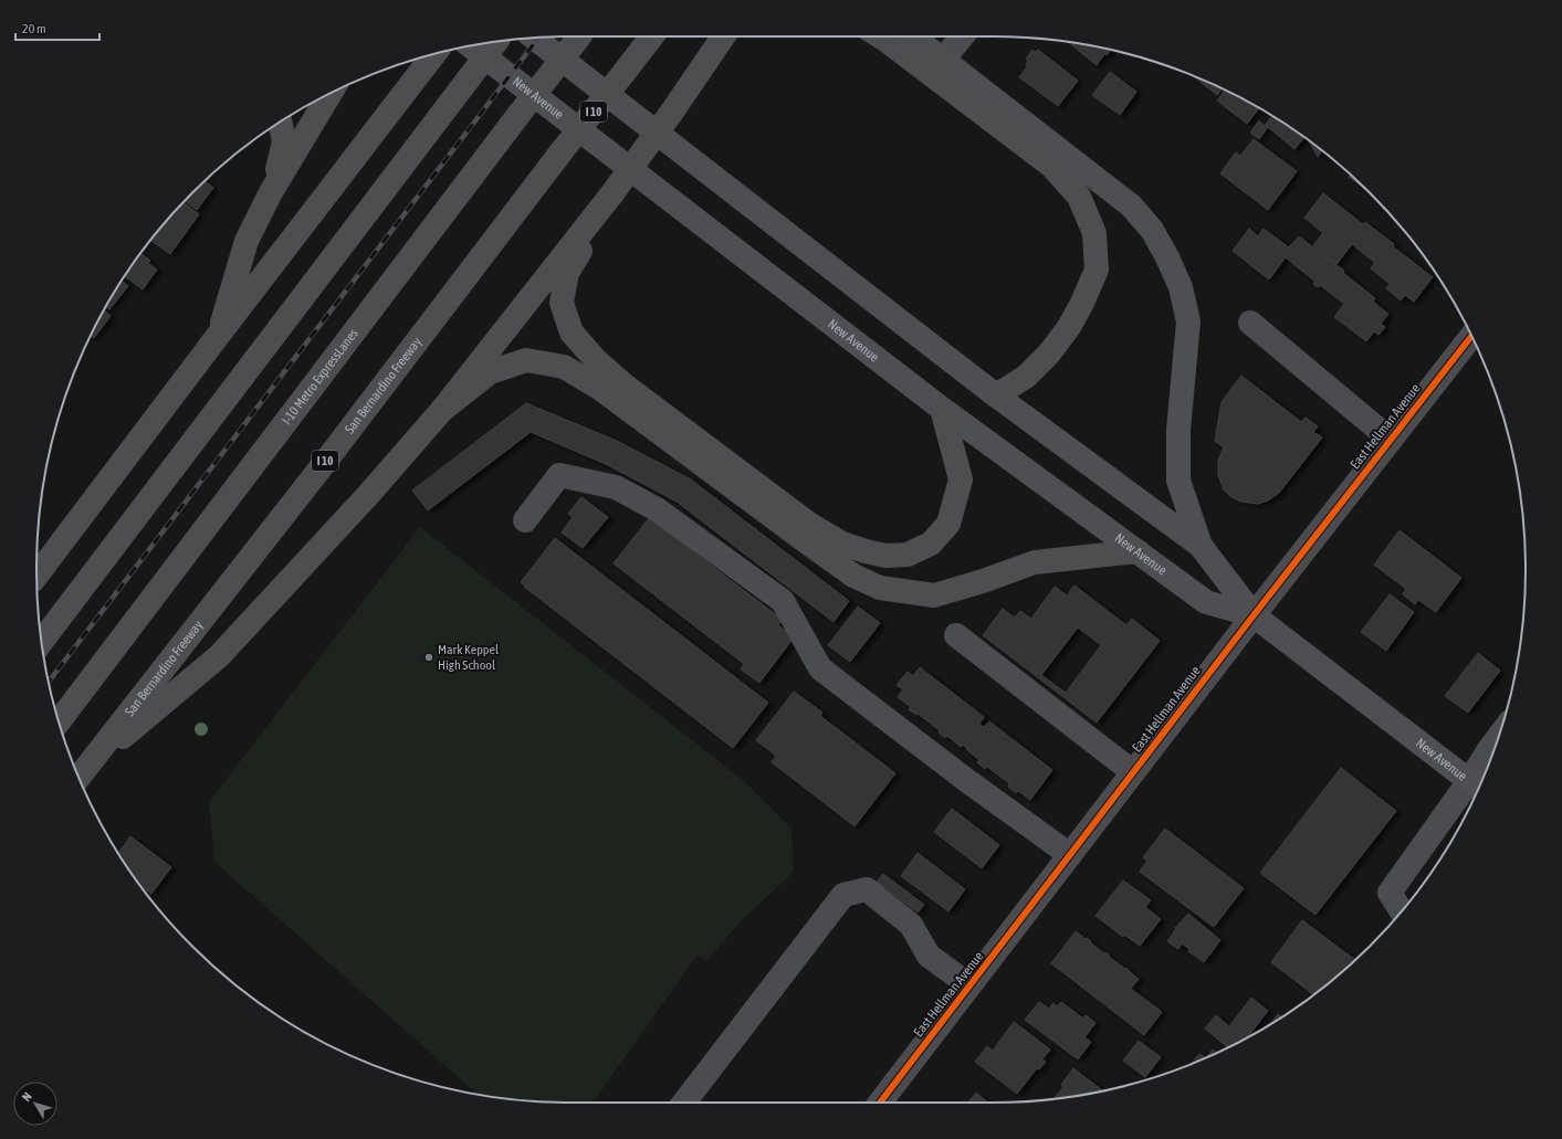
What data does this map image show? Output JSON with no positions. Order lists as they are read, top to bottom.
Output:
{
  "streets": {
    "highway": ["I 10", "I-10 Metro ExpressLanes", "San Bernardino Freeway"],
    "main road": ["New Avenue"],
    "street": ["East Hellman Avenue"]
  },
  "crossings": [
    ["New Avenue", "East Hellman Avenue"]
  ],
  "places": ["Mark Keppel High School"],
  "scale_bar": "20 m",
  "north": "top left"
}
